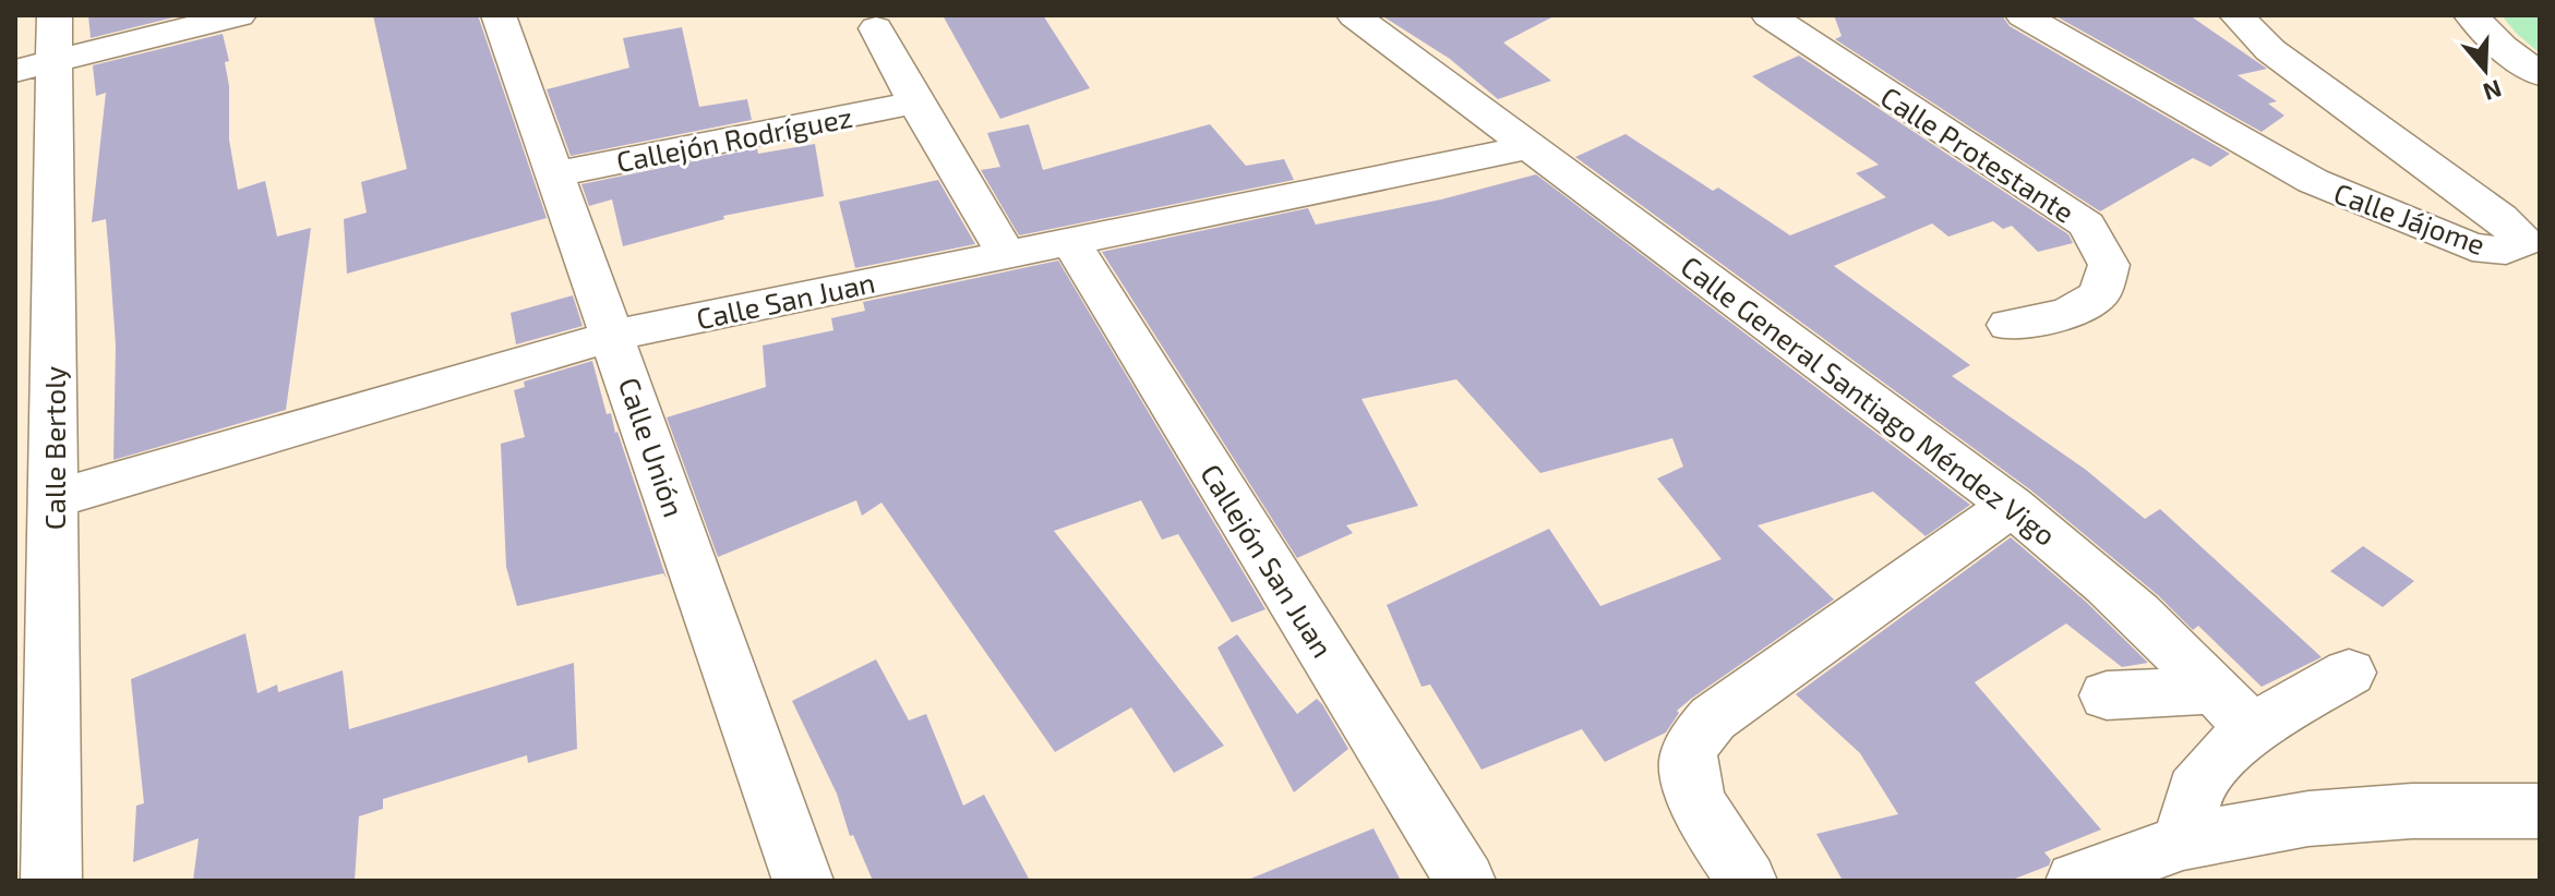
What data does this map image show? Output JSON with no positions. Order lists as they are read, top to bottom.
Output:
{
  "streets": {
    "street": [
      "Callejón Rodríguez",
      "Calle Protestante",
      "Calle Jájome",
      "Calle San Juan",
      "Calle General Santiago Méndez Vigo",
      "Calle Unión",
      "Calle Bertoly",
      "Callejón San Juan"
    ]
  },
  "crossings": [
    ["Callejón Rodríguez", "Calle Unión"],
    ["Calle San Juan", "Calle General Santiago Méndez Vigo"],
    ["Calle San Juan", "Calle Unión"],
    ["Calle San Juan", "Calle Bertoly"],
    ["Calle San Juan", "Callejón San Juan"]
  ],
  "north": "bottom"
}
